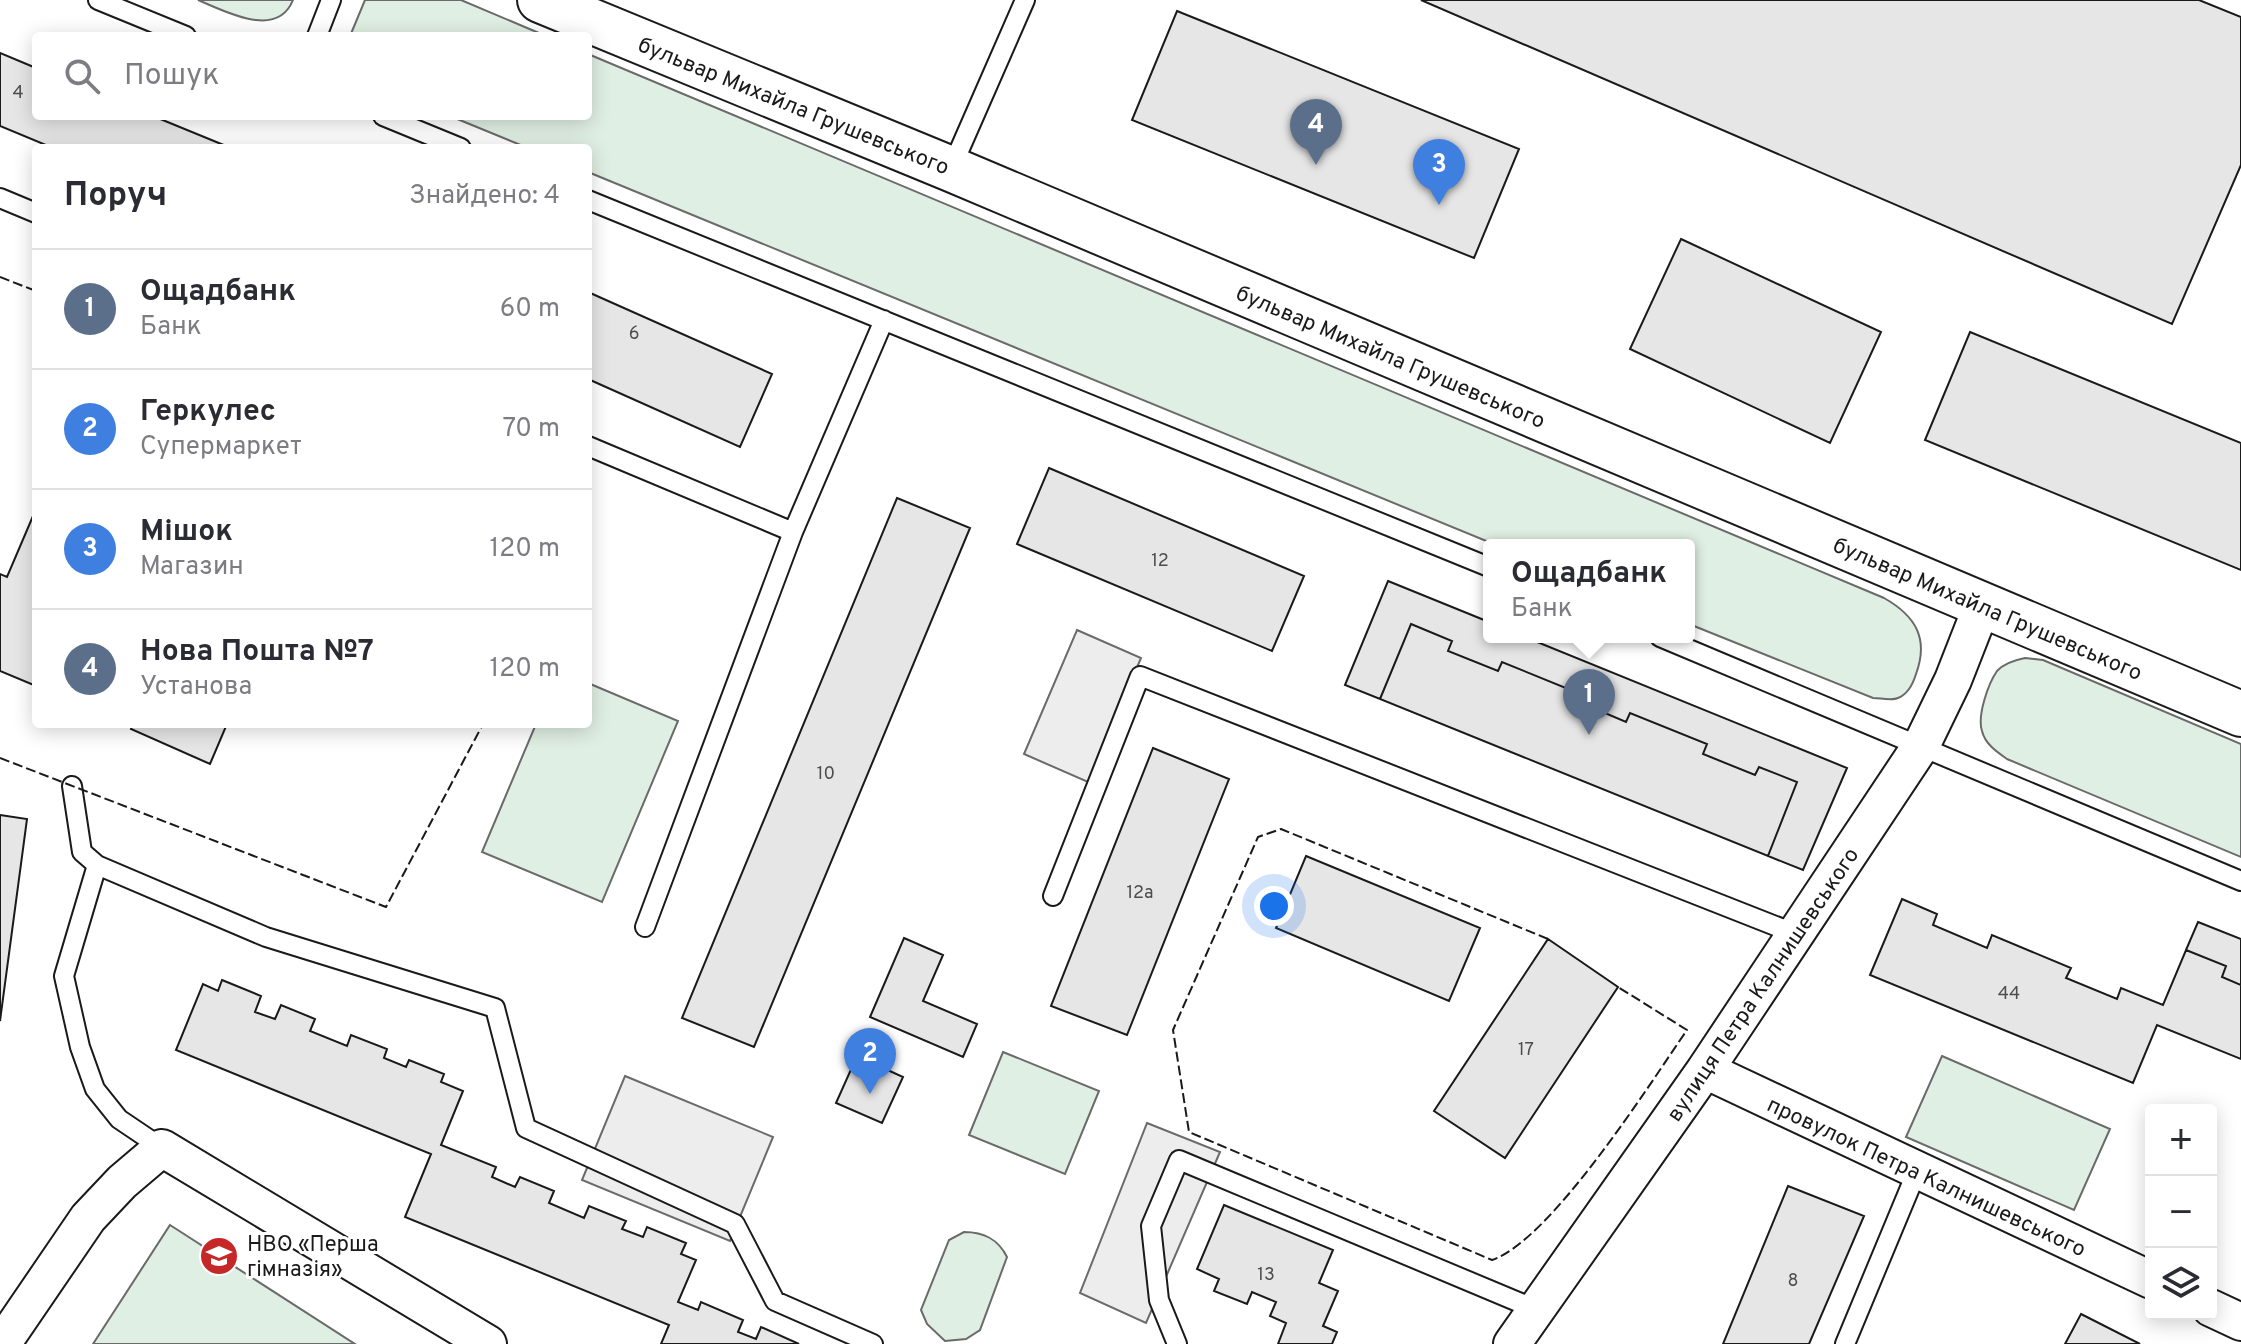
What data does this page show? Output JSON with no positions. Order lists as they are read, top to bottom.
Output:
{
  "streets": {
    "main road": ["бульвар Михайла Грушевського"],
    "street": ["вулиця Петра Калнишевського", "провулок Петра Калнишевського"]
  },
  "crossings": [
    ["бульвар Михайла Грушевського", "вулиця Петра Калнишевського"],
    ["вулиця Петра Калнишевського", "провулок Петра Калнишевського"]
  ],
  "places": {
    "school or university": ["НВО «Перша гімназія»"]
  },
  "house_numbers": [
    "4",
    "6",
    "12",
    "10",
    "12а",
    "44",
    "17",
    "13",
    "8"
  ],
  "page": {
    "search": "Пошук",
    "pins": [
      "4",
      "3",
      "1",
      "2"
    ],
    "heading": ["Поруч", "Знайдено: 4"],
    "list": [
      {
        "mark": "1",
        "name": "Ощадбанк",
        "note": "Банк",
        "value": "60 m"
      },
      {
        "mark": "2",
        "name": "Геркулес",
        "note": "Супермаркет",
        "value": "70 m"
      },
      {
        "mark": "3",
        "name": "Мішок",
        "note": "Магазин",
        "value": "120 m"
      },
      {
        "mark": "4",
        "name": "Нова Пошта №7",
        "note": "Установа",
        "value": "120 m"
      }
    ],
    "popup": ["Ощадбанк", "Банк"],
    "map_buttons": ["+", "−"]
  }
}
